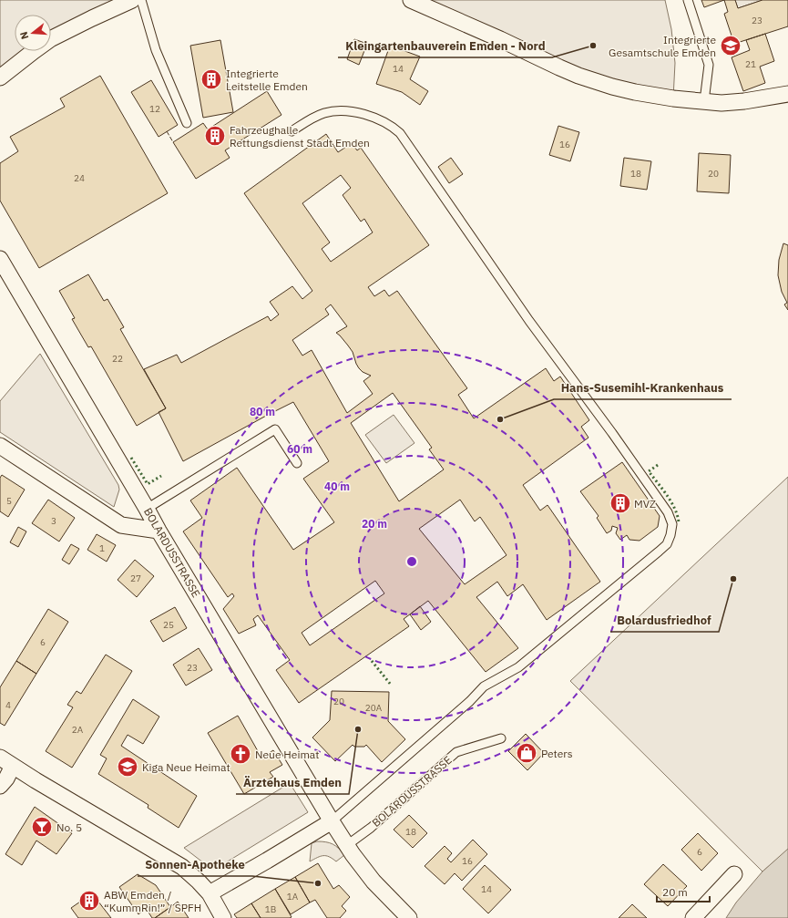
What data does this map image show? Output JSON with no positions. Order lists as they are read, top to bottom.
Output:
{
  "streets": {
    "street": ["BOLARDUSSTRASSE"]
  },
  "places": {
    "other": [
      "Kleingartenbauverein Emden - Nord",
      "Hans-Susemihl-Krankenhaus",
      "Bolardusfriedhof",
      "Ärztehaus Emden",
      "Sonnen-Apotheke"
    ],
    "school or university": ["Integrierte Gesamtschule Emden", "Kiga Neue Heimat"],
    "building": [
      "Integrierte Leitstelle Emden",
      "Fahrzeughalle Rettungsdienst Stadt Emden",
      "MVZ",
      "ABW Emden / “KummRin!” / SPFH"
    ],
    "shop": ["Peters"],
    "church": ["Neue Heimat"],
    "bar": ["No. 5"]
  },
  "house_numbers": [
    "23",
    "21",
    "14",
    "12",
    "16",
    "18",
    "20",
    "24",
    "22",
    "5",
    "3",
    "1",
    "27",
    "25",
    "6",
    "23",
    "20",
    "4",
    "20A",
    "2A",
    "18",
    "6",
    "16",
    "14",
    "1A",
    "1B"
  ],
  "scale_bar": "20 m",
  "north": "left",
  "rings": [
    "80 m",
    "60 m",
    "40 m",
    "20 m"
  ]
}
